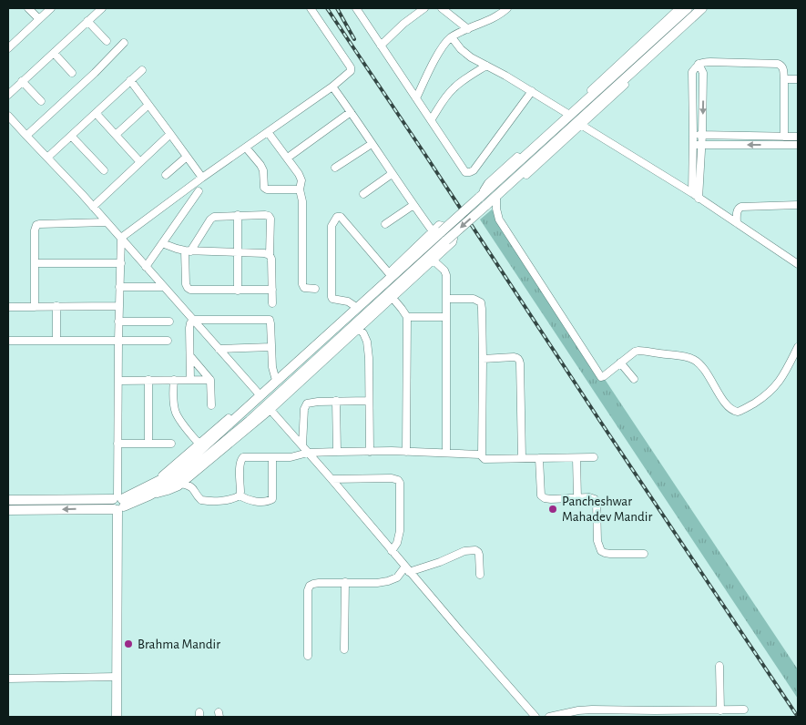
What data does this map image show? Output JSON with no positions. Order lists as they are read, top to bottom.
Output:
{
  "places": ["Pancheshwar Mahadev Mandir", "Brahma Mandir"]
}
